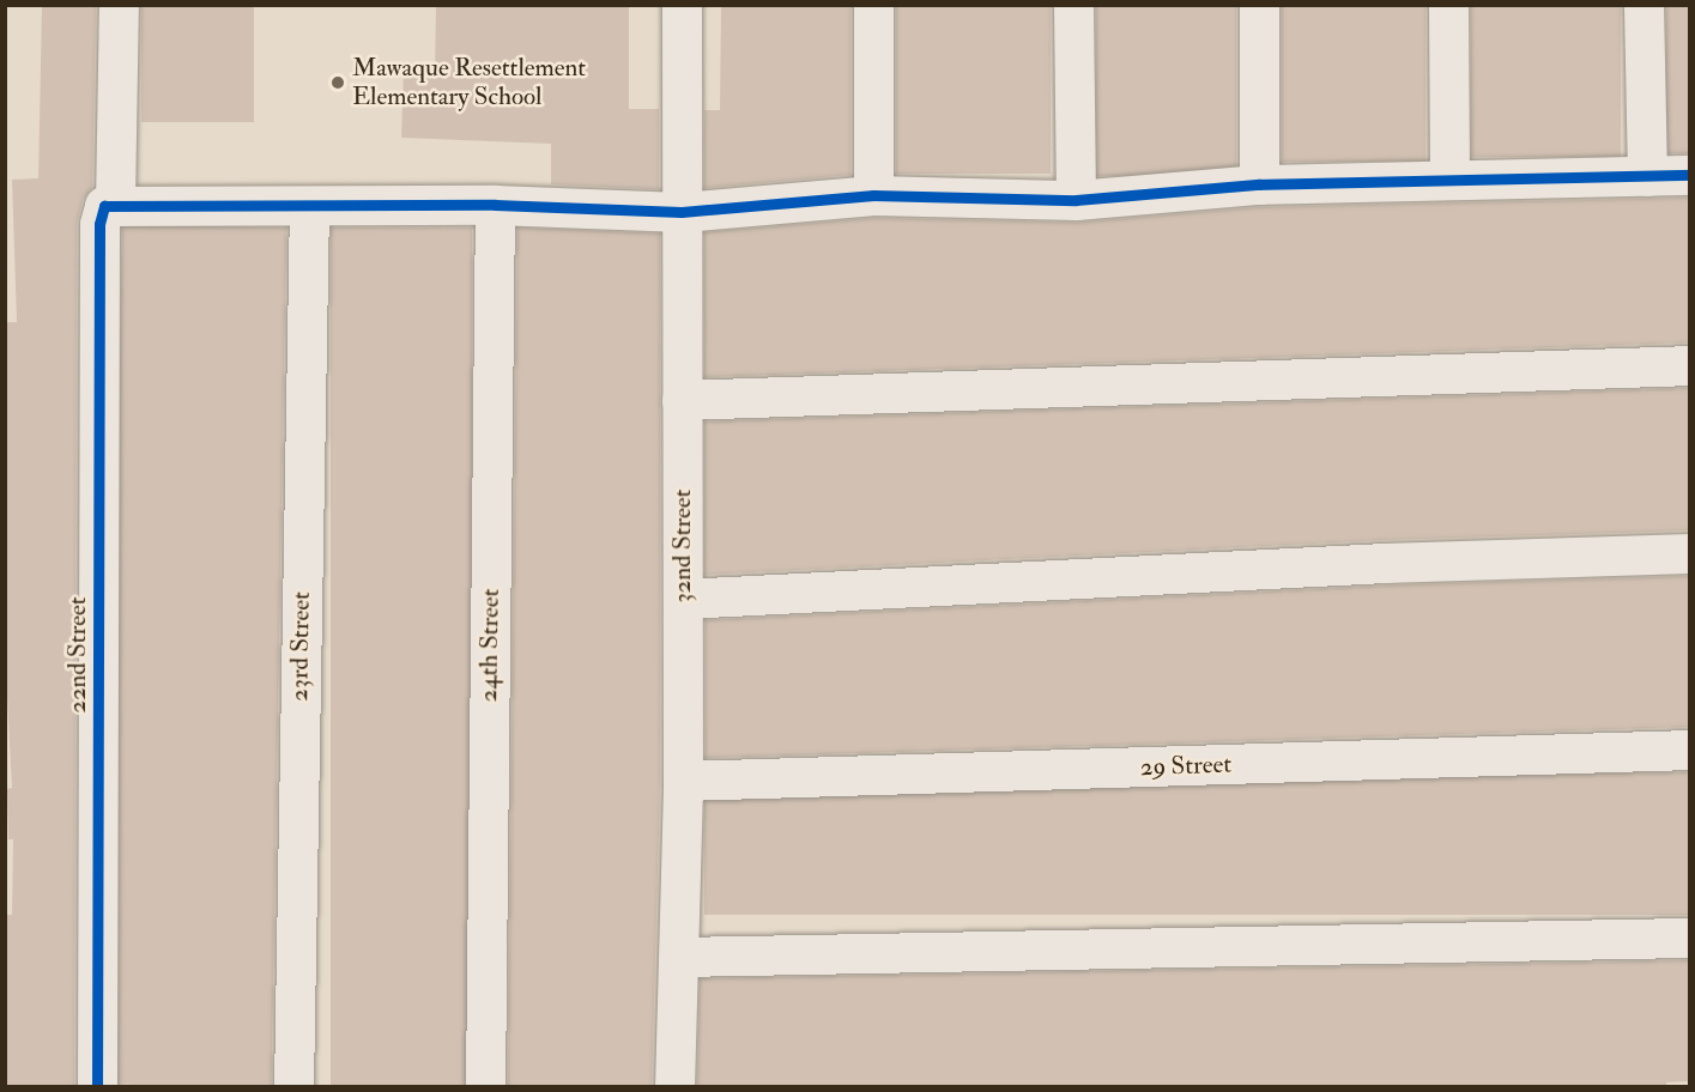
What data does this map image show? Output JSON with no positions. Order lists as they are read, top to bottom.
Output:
{
  "streets": {
    "street": [
      "32nd Street",
      "24th Street",
      "23rd Street",
      "22nd Street",
      "29 Street"
    ]
  },
  "crossings": [
    ["32nd Street", "29 Street"]
  ],
  "places": ["Mawaque Resettlement Elementary School"]
}
